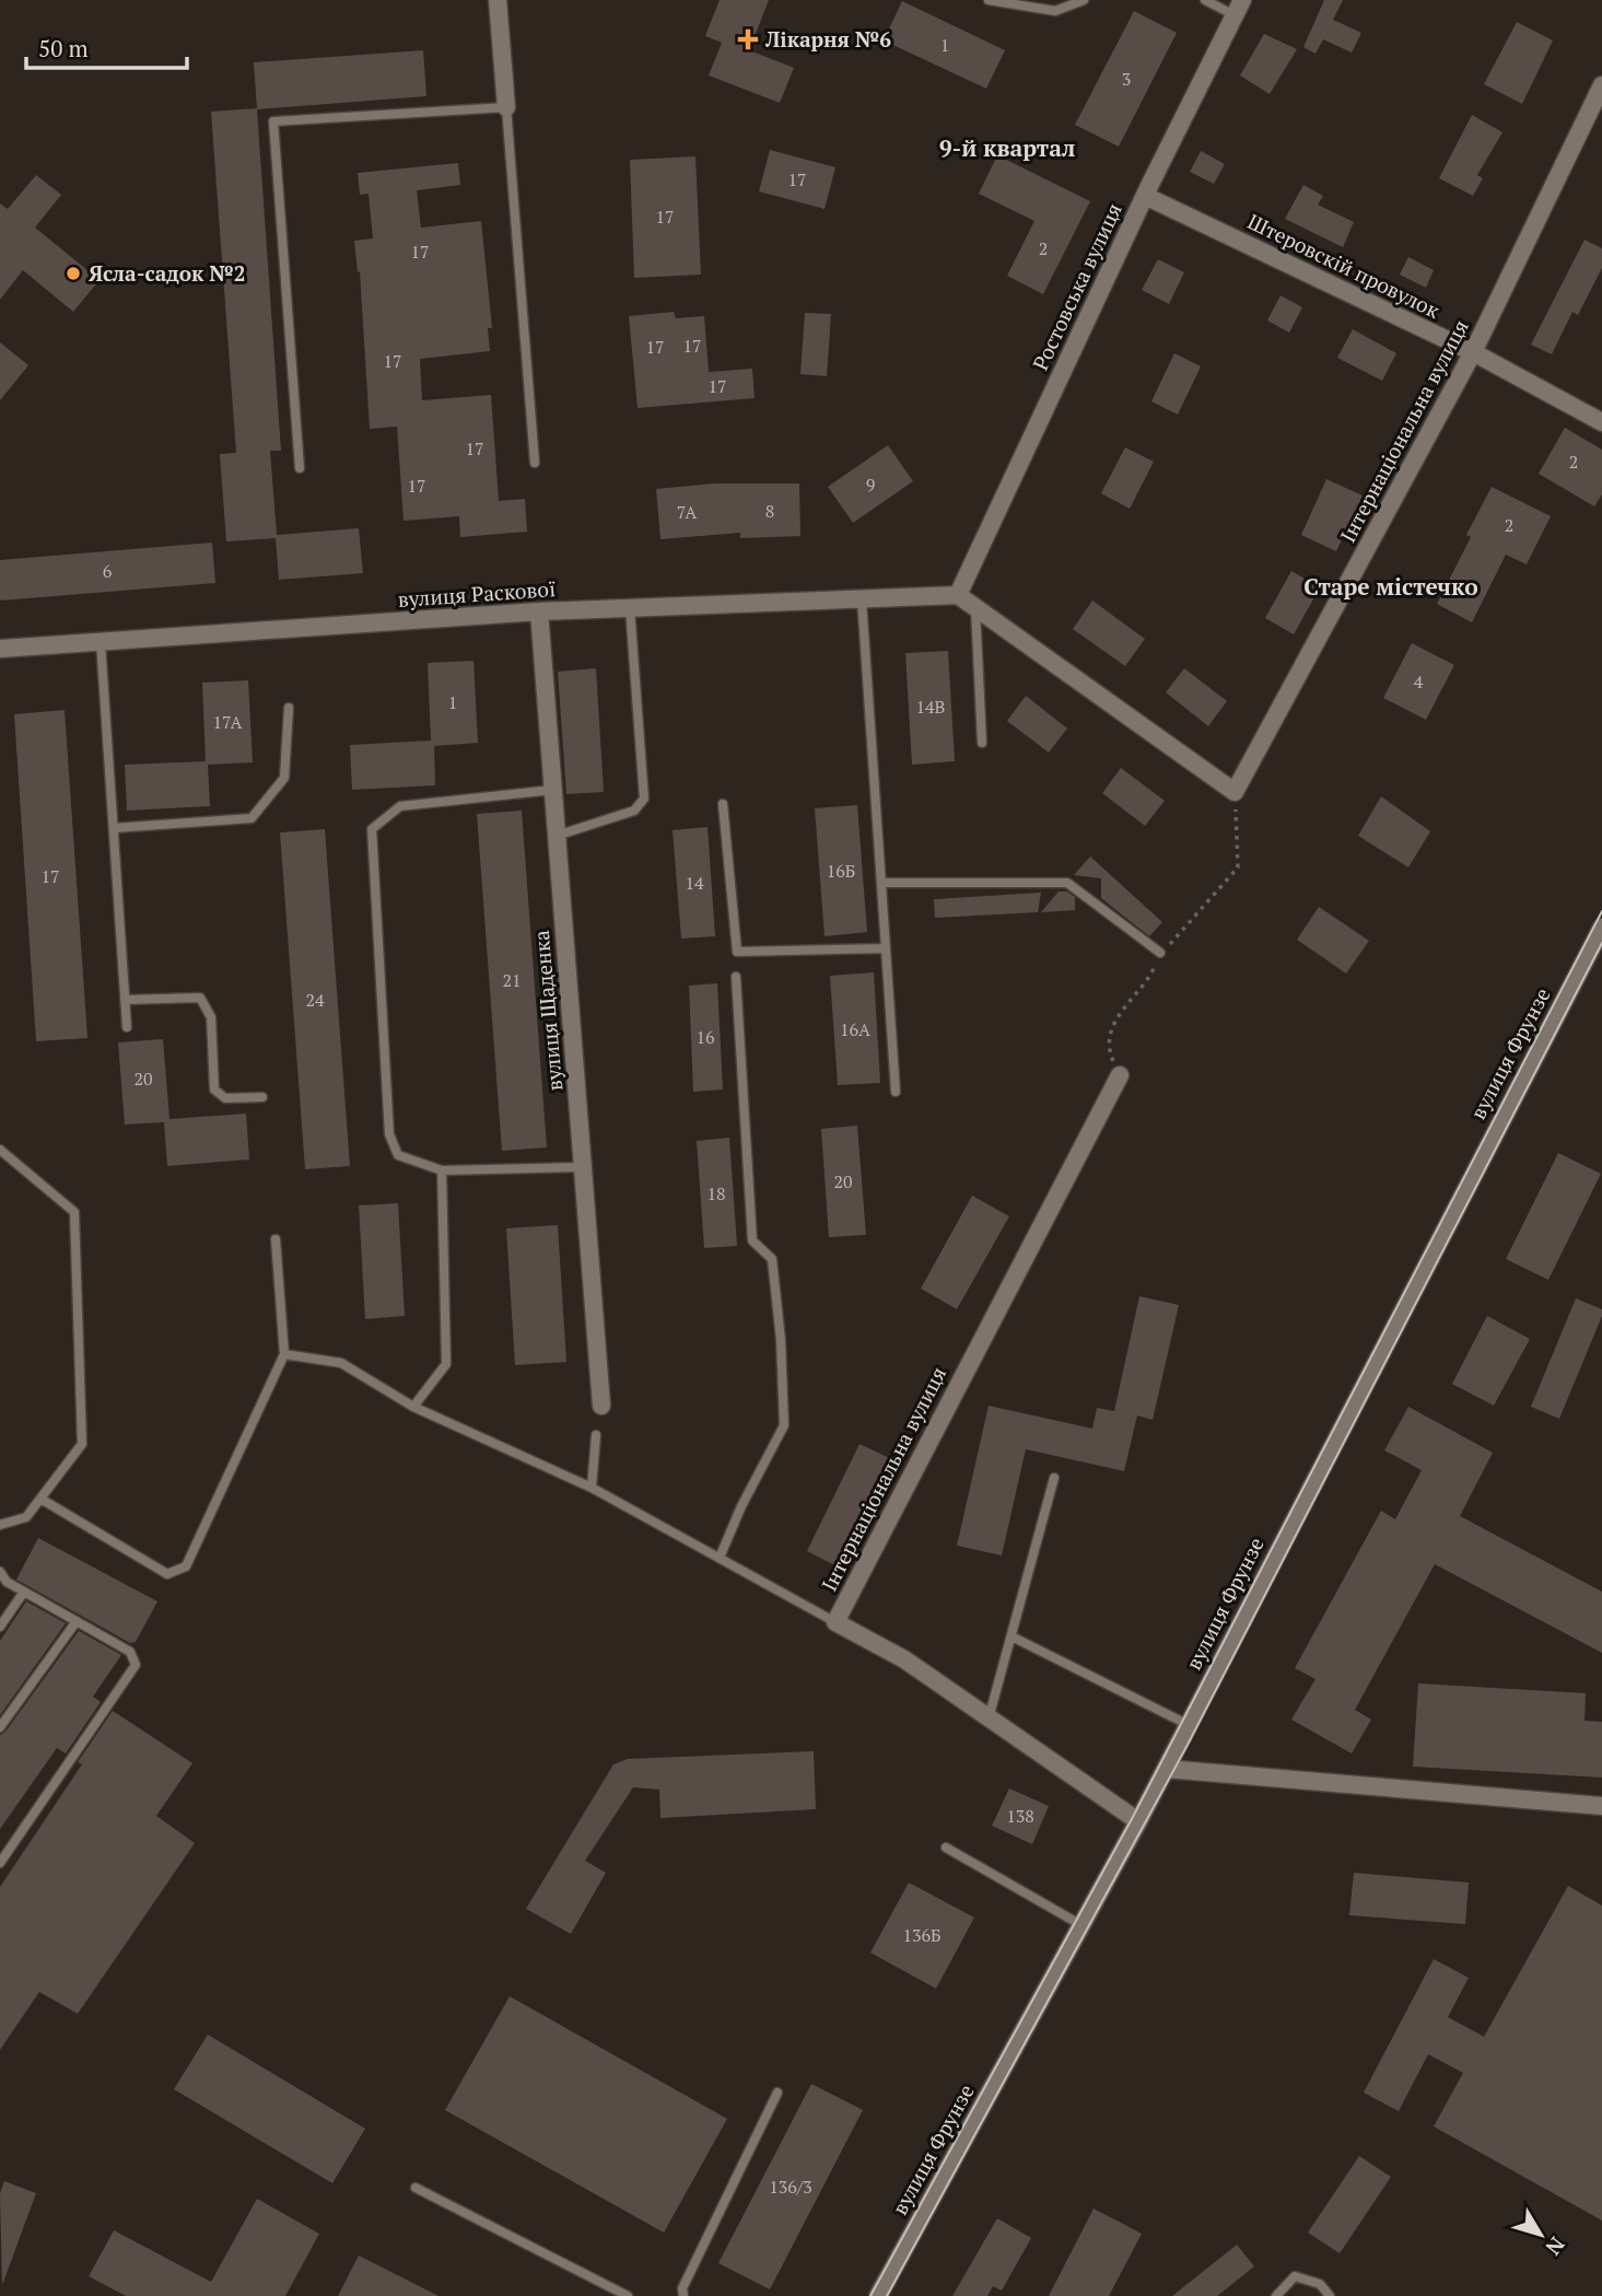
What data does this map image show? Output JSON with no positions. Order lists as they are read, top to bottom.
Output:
{
  "streets": {
    "street": [
      "Штеровскій провулок",
      "Ростовська вулиця",
      "Інтернаціональна вулиця",
      "вулиця Раскової",
      "вулиця Щаденка",
      "вулиця Фрунзе"
    ]
  },
  "crossings": [
    ["Штеровскій провулок", "Ростовська вулиця"],
    ["Штеровскій провулок", "Інтернаціональна вулиця"],
    ["Ростовська вулиця", "вулиця Раскової"],
    ["Інтернаціональна вулиця", "вулиця Фрунзе"],
    ["вулиця Раскової", "вулиця Щаденка"]
  ],
  "districts": ["9-й квартал", "Старе містечко"],
  "places": {
    "health": ["Лікарня №6"],
    "other": ["Ясла-садок №2"]
  },
  "house_numbers": [
    "1",
    "3",
    "17",
    "17",
    "2",
    "17",
    "17",
    "17",
    "17",
    "17",
    "17",
    "2",
    "9",
    "17",
    "8",
    "7А",
    "2",
    "6",
    "4",
    "1",
    "14В",
    "17А",
    "16Б",
    "17",
    "14",
    "21",
    "24",
    "16А",
    "16",
    "20",
    "20",
    "18",
    "138",
    "136Б",
    "136/3"
  ],
  "scale_bar": "50 m",
  "north": "bottom right"
}
